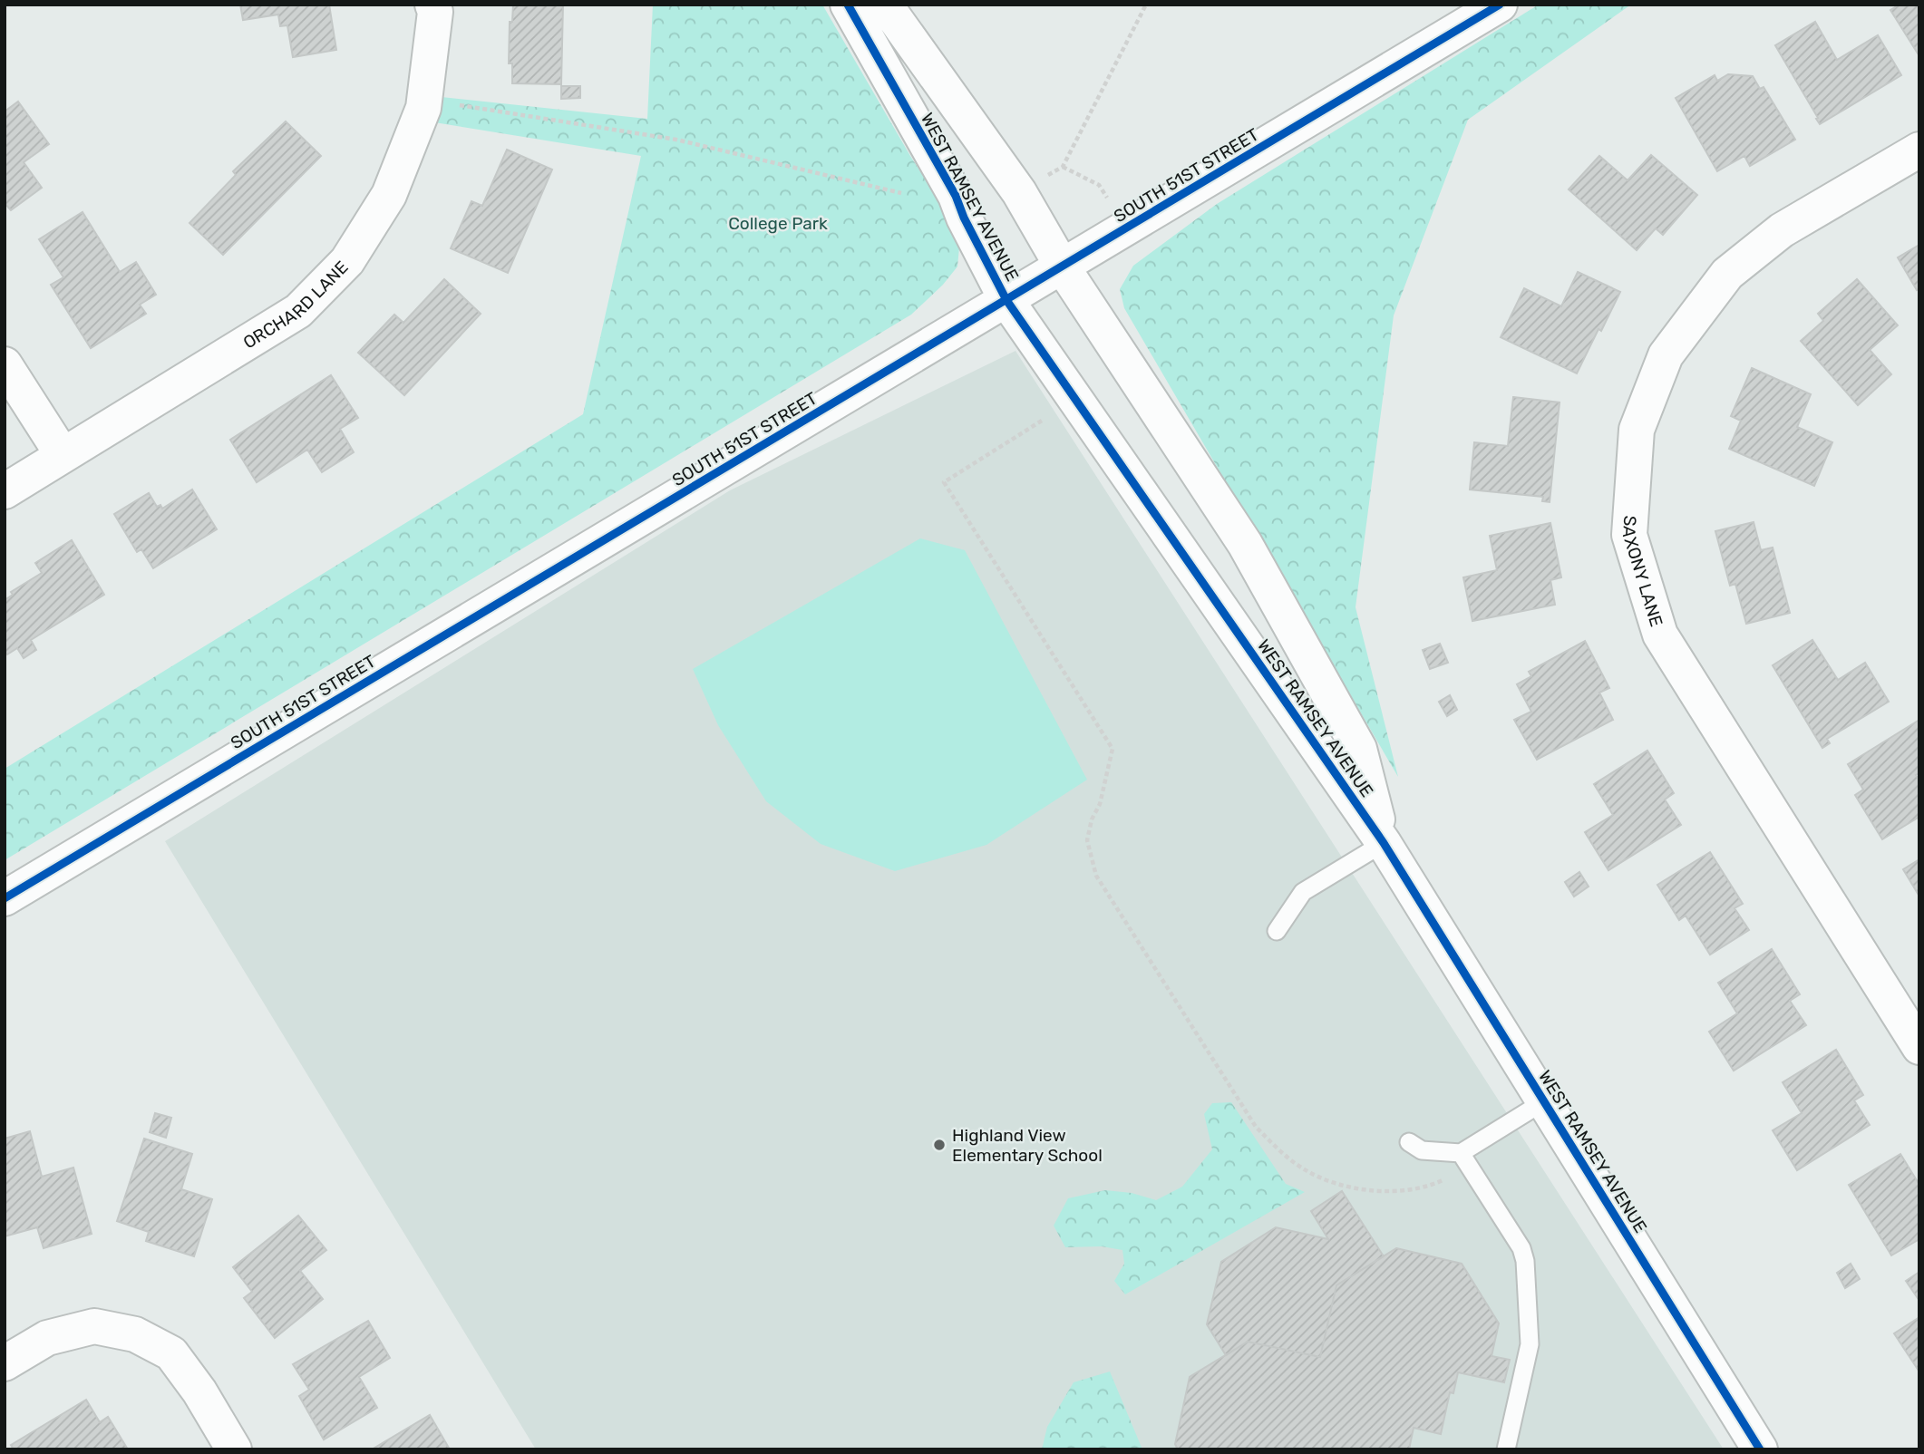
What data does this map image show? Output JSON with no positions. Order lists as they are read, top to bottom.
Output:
{
  "streets": {
    "street": [
      "SOUTH 51ST STREET",
      "WEST RAMSEY AVENUE",
      "ORCHARD LANE",
      "SAXONY LANE"
    ]
  },
  "crossings": [
    ["SOUTH 51ST STREET", "WEST RAMSEY AVENUE"]
  ],
  "parks": ["College Park"],
  "places": ["Highland View Elementary School"]
}
